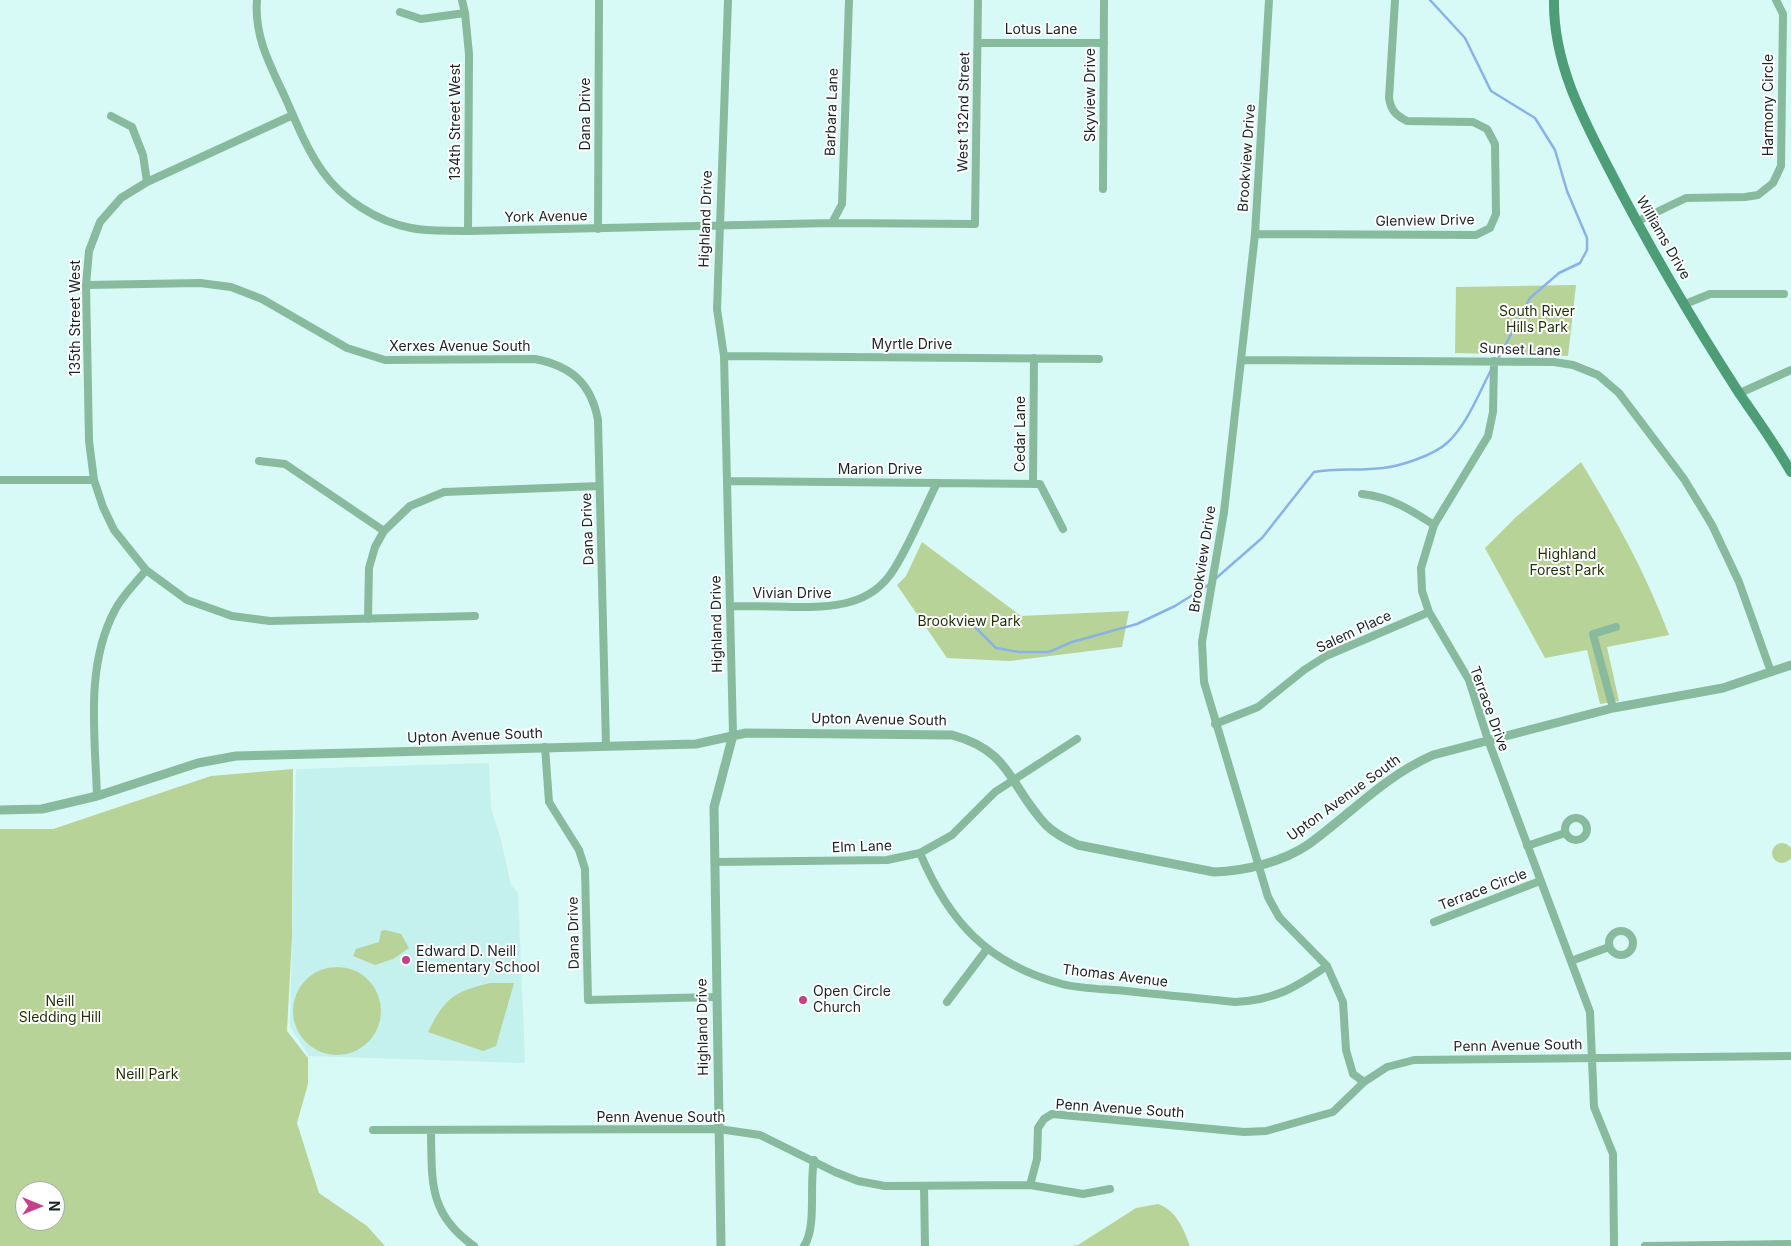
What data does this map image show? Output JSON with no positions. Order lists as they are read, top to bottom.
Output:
{
  "streets": {
    "main road": ["Williams Drive"],
    "street": [
      "Lotus Lane",
      "Skyview Drive",
      "Harmony Circle",
      "Barbara Lane",
      "West 132nd Street",
      "Dana Drive",
      "134th Street West",
      "Brookview Drive",
      "York Avenue",
      "Highland Drive",
      "Glenview Drive",
      "135th Street West",
      "Myrtle Drive",
      "Xerxes Avenue South",
      "Sunset Lane",
      "Cedar Lane",
      "Marion Drive",
      "Vivian Drive",
      "Salem Place",
      "Terrace Drive",
      "Upton Avenue South",
      "Elm Lane",
      "Terrace Circle",
      "Thomas Avenue",
      "Penn Avenue South"
    ]
  },
  "crossings": [
    ["Lotus Lane", "Skyview Drive"],
    ["Lotus Lane", "West 132nd Street"],
    ["Harmony Circle", "Williams Drive"],
    ["Barbara Lane", "York Avenue"],
    ["West 132nd Street", "York Avenue"],
    ["Dana Drive", "York Avenue"],
    ["Dana Drive", "Highland Drive"],
    ["Dana Drive", "Xerxes Avenue South"],
    ["Dana Drive", "Upton Avenue South"],
    ["134th Street West", "York Avenue"],
    ["Brookview Drive", "Glenview Drive"],
    ["Brookview Drive", "Sunset Lane"],
    ["Brookview Drive", "Salem Place"],
    ["Brookview Drive", "Upton Avenue South"],
    ["Brookview Drive", "Thomas Avenue"],
    ["Brookview Drive", "Penn Avenue South"],
    ["York Avenue", "Highland Drive"],
    ["York Avenue", "135th Street West"],
    ["Highland Drive", "Myrtle Drive"],
    ["Highland Drive", "Marion Drive"],
    ["Highland Drive", "Vivian Drive"],
    ["Highland Drive", "Upton Avenue South"],
    ["Highland Drive", "Elm Lane"],
    ["Highland Drive", "Penn Avenue South"],
    ["135th Street West", "Xerxes Avenue South"],
    ["Myrtle Drive", "Cedar Lane"],
    ["Sunset Lane", "Terrace Drive"],
    ["Sunset Lane", "Upton Avenue South"],
    ["Cedar Lane", "Marion Drive"],
    ["Marion Drive", "Vivian Drive"],
    ["Salem Place", "Terrace Drive"],
    ["Terrace Drive", "Upton Avenue South"],
    ["Terrace Drive", "Terrace Circle"],
    ["Terrace Drive", "Penn Avenue South"],
    ["Upton Avenue South", "Elm Lane"],
    ["Elm Lane", "Thomas Avenue"]
  ],
  "parks": [
    "South River Hills Park",
    "Highland Forest Park",
    "Brookview Park",
    "Neill Sledding Hill",
    "Neill Park"
  ],
  "places": ["Edward D. Neill Elementary School", "Open Circle Church"],
  "north": "right"
}
